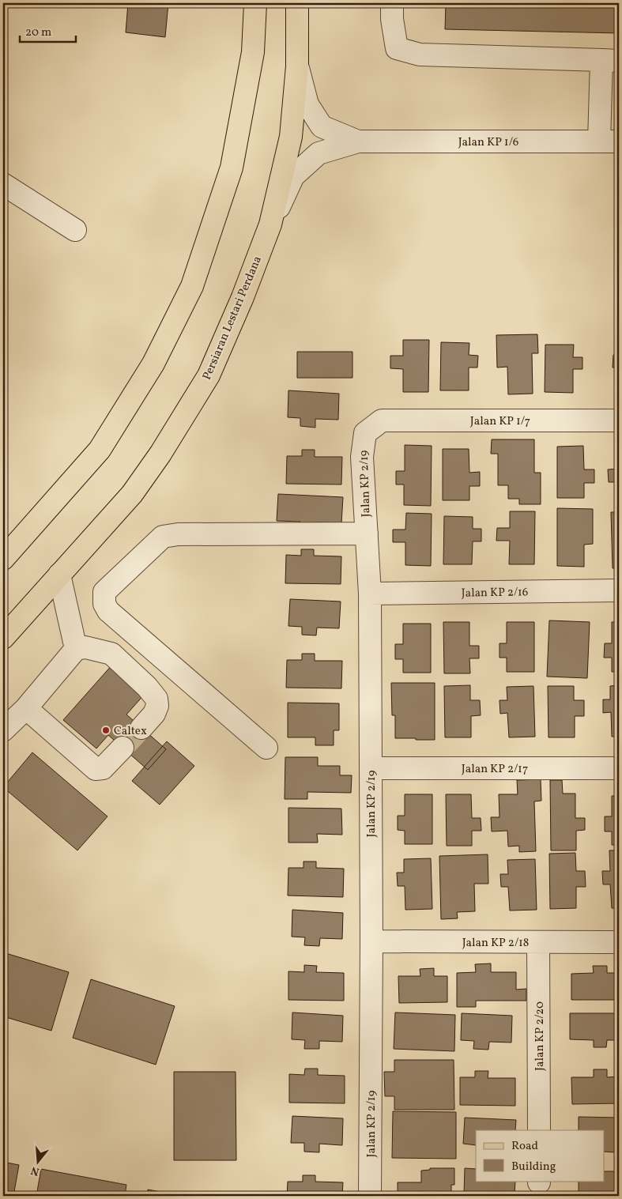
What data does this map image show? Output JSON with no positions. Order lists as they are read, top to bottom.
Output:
{
  "streets": {
    "main road": ["Persiaran Lestari Perdana"],
    "street": [
      "Jalan KP 1/6",
      "Jalan KP 1/7",
      "Jalan KP 2/19",
      "Jalan KP 2/16",
      "Jalan KP 2/17",
      "Jalan KP 2/18",
      "Jalan KP 2/20"
    ]
  },
  "crossings": [
    ["Jalan KP 1/6", "Persiaran Lestari Perdana"],
    ["Jalan KP 1/7", "Jalan KP 2/19"],
    ["Jalan KP 2/19", "Jalan KP 2/16"],
    ["Jalan KP 2/19", "Jalan KP 2/17"],
    ["Jalan KP 2/19", "Jalan KP 2/18"],
    ["Jalan KP 2/18", "Jalan KP 2/20"]
  ],
  "places": ["Caltex"],
  "legend": ["Road", "Building"],
  "scale_bar": "20 m",
  "north": "bottom"
}
